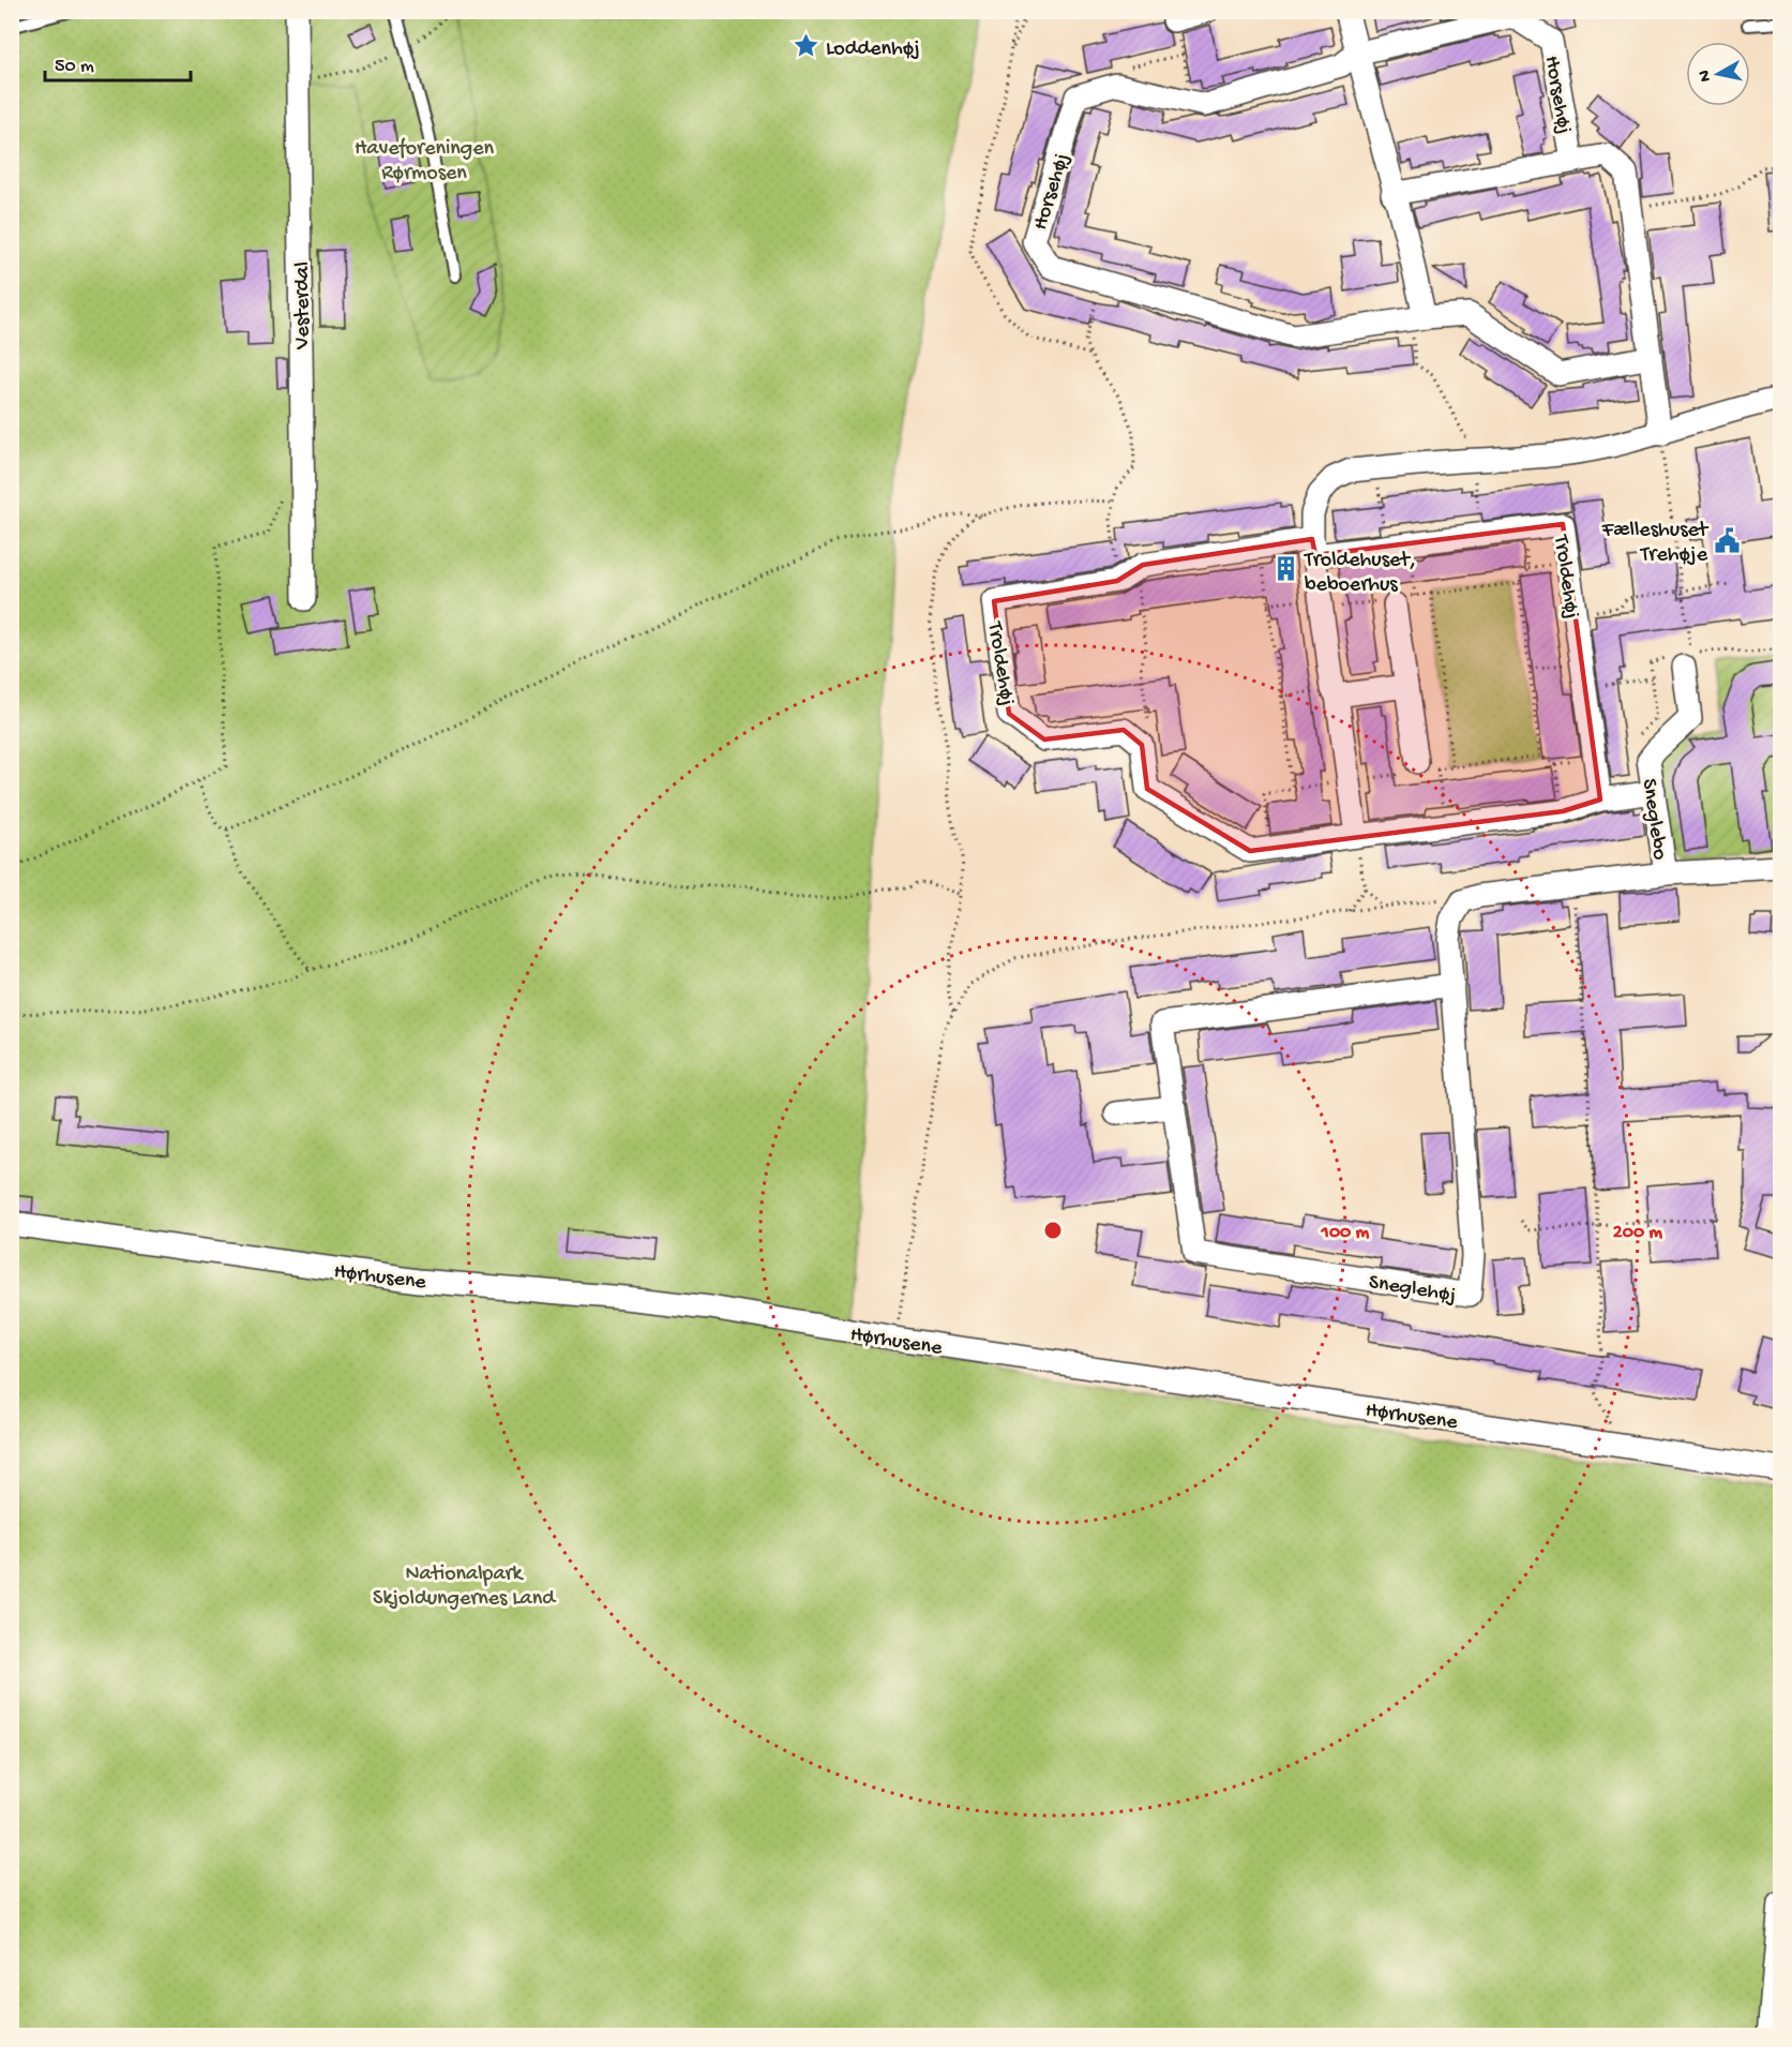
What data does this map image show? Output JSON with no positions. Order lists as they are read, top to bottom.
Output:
{
  "streets": {
    "street": [
      "Horsehøj",
      "Vesterdal",
      "Troldehøj",
      "Sneglebo",
      "Hørhusene",
      "Sneglehøj"
    ]
  },
  "parks": ["Haveforeningen Rørmosen", "Nationalpark Skjoldungernes Land"],
  "places": {
    "place": ["Loddenhøj"],
    "public building": ["Fælleshuset Trehøje"],
    "building": ["Troldehuset, beboerhus"]
  },
  "scale_bar": "50 m",
  "north": "left",
  "rings": ["100 m", "200 m"]
}
